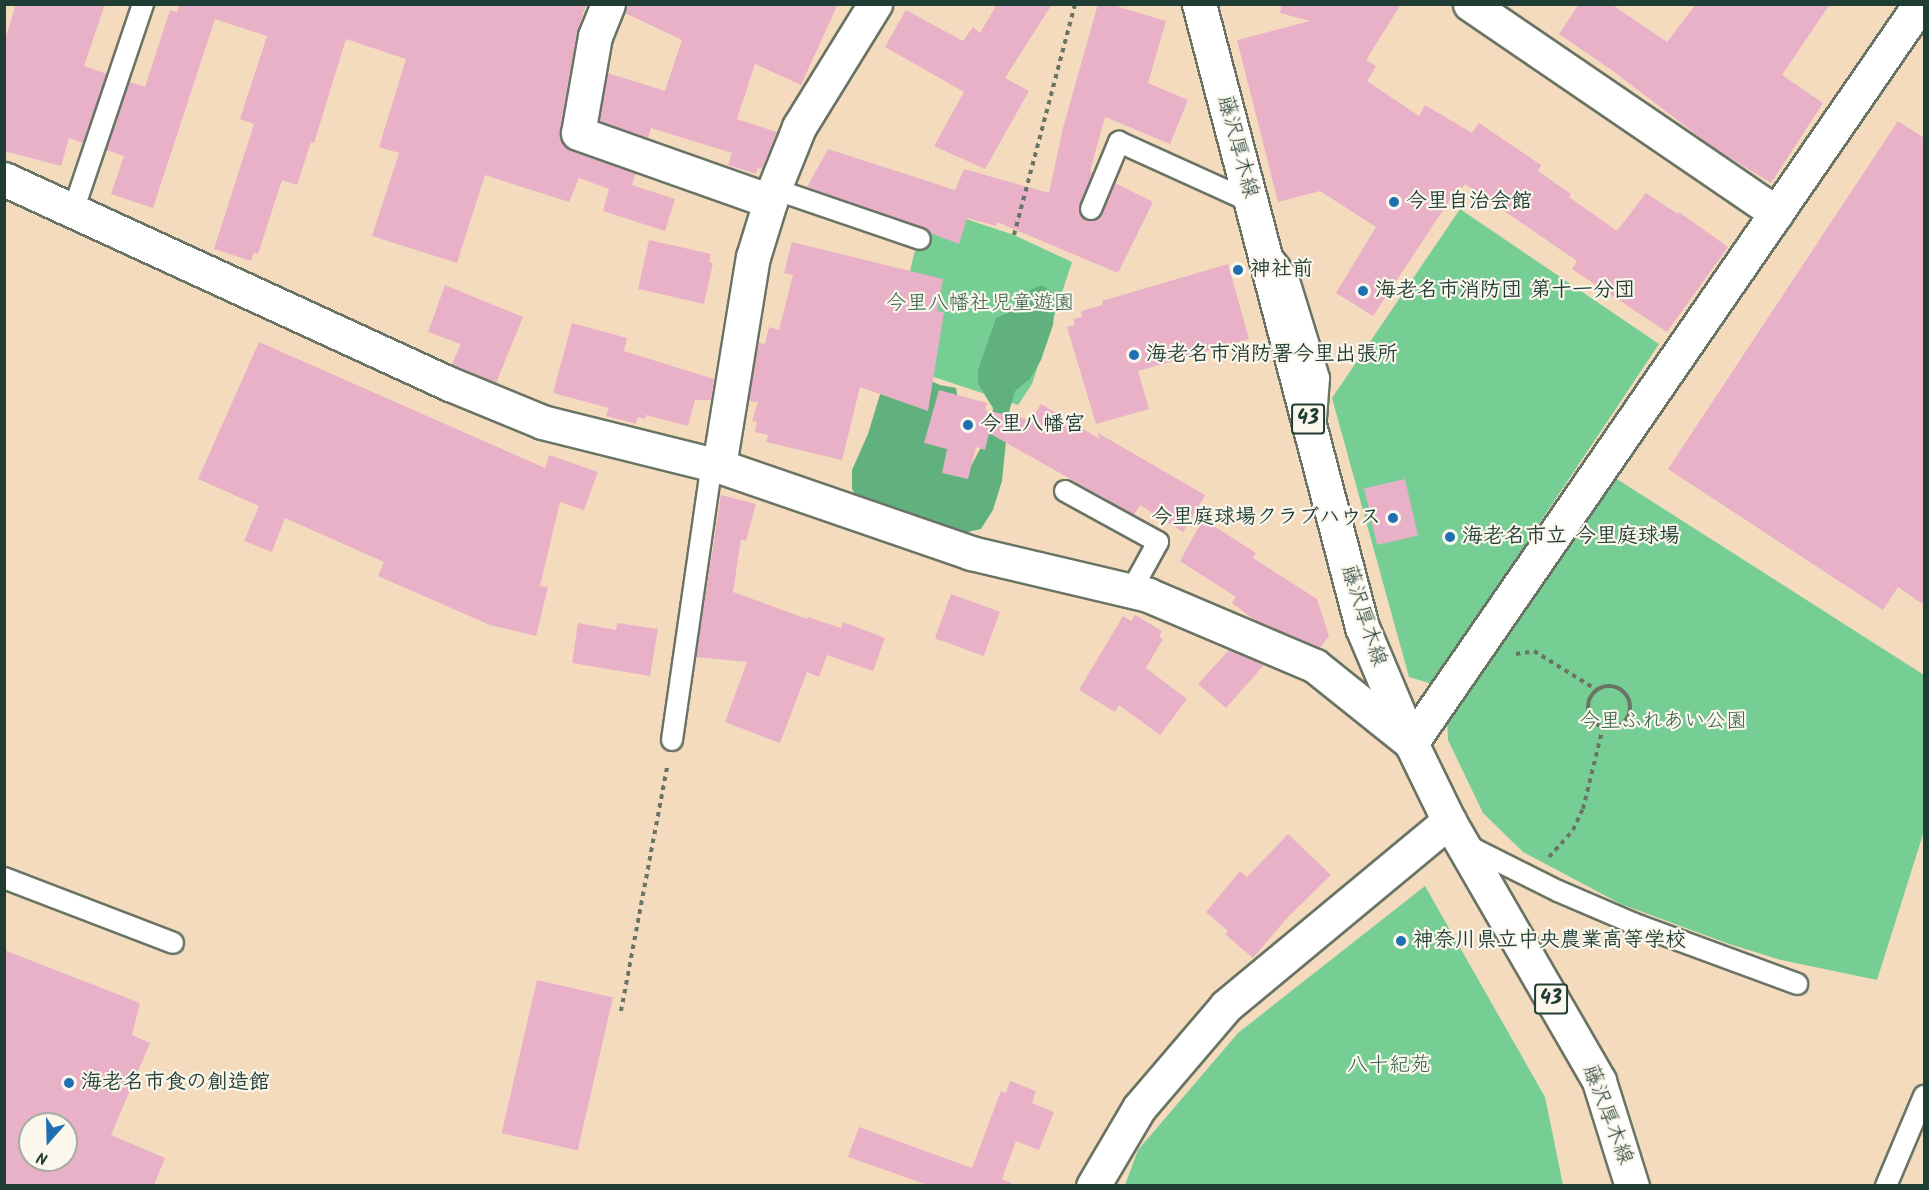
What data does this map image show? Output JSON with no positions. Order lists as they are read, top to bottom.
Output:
{
  "streets": {
    "street": ["藤沢厚木線", "43"]
  },
  "parks": ["今里八幡社児童遊園", "今里ふれあい公園", "八十紀苑"],
  "places": [
    "今里自治会館",
    "神社前",
    "海老名市消防団 第十一分団",
    "海老名市消防署今里出張所",
    "今里八幡宮",
    "今里庭球場クラブハウス",
    "海老名市立 今里庭球場",
    "神奈川県立中央農業高等学校",
    "海老名市食の創造館"
  ],
  "north": "bottom"
}
